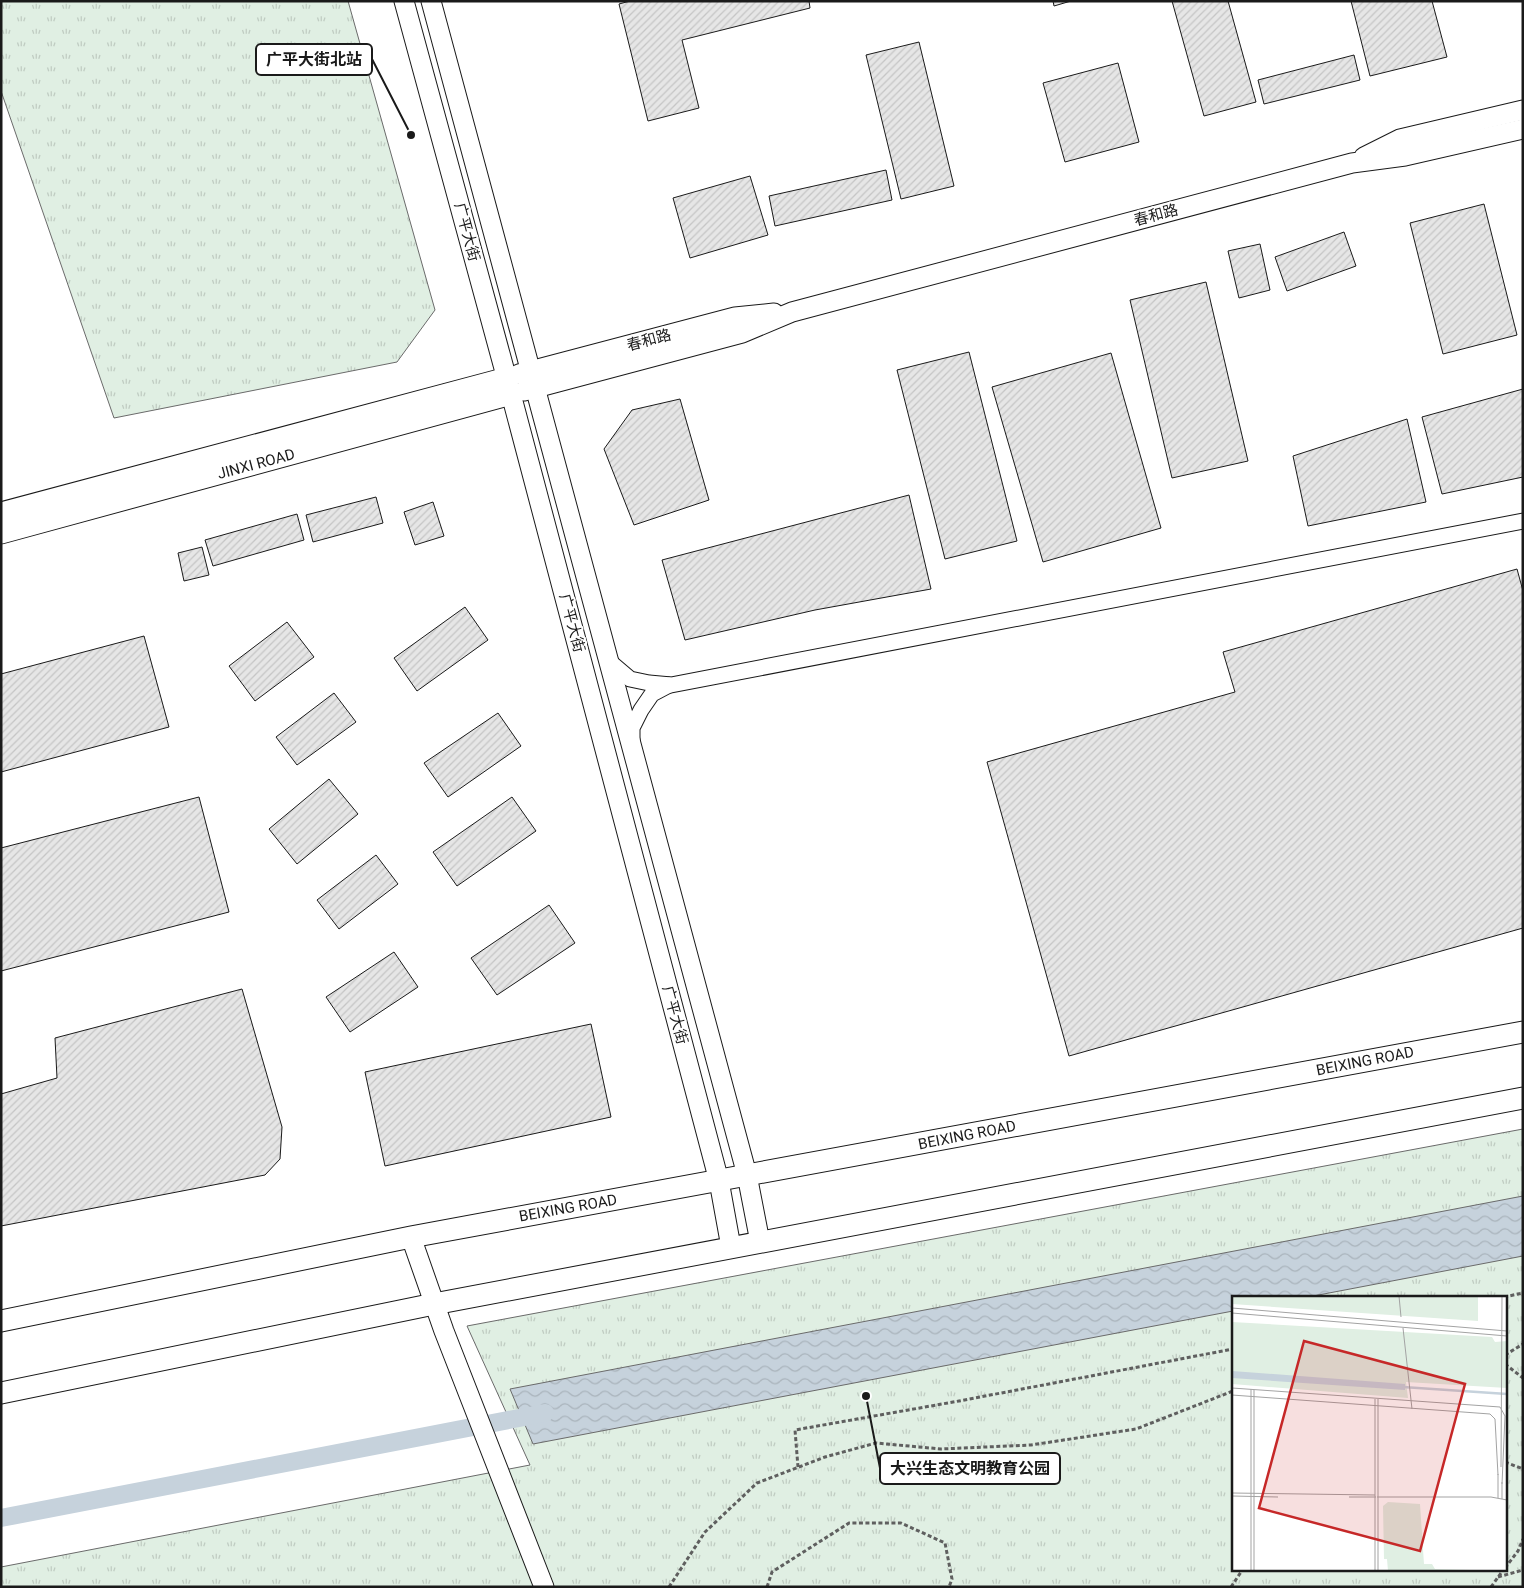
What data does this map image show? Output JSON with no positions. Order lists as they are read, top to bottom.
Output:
{
  "streets": {
    "main road": ["JINXI ROAD", "BEIXING ROAD"],
    "street": ["春和路", "广平大街"]
  },
  "crossings": [
    ["春和路", "广平大街"],
    ["春和路", "JINXI ROAD"],
    ["广平大街", "JINXI ROAD"],
    ["广平大街", "BEIXING ROAD"]
  ],
  "places": ["广平大街北站", "大兴生态文明教育公园"]
}
